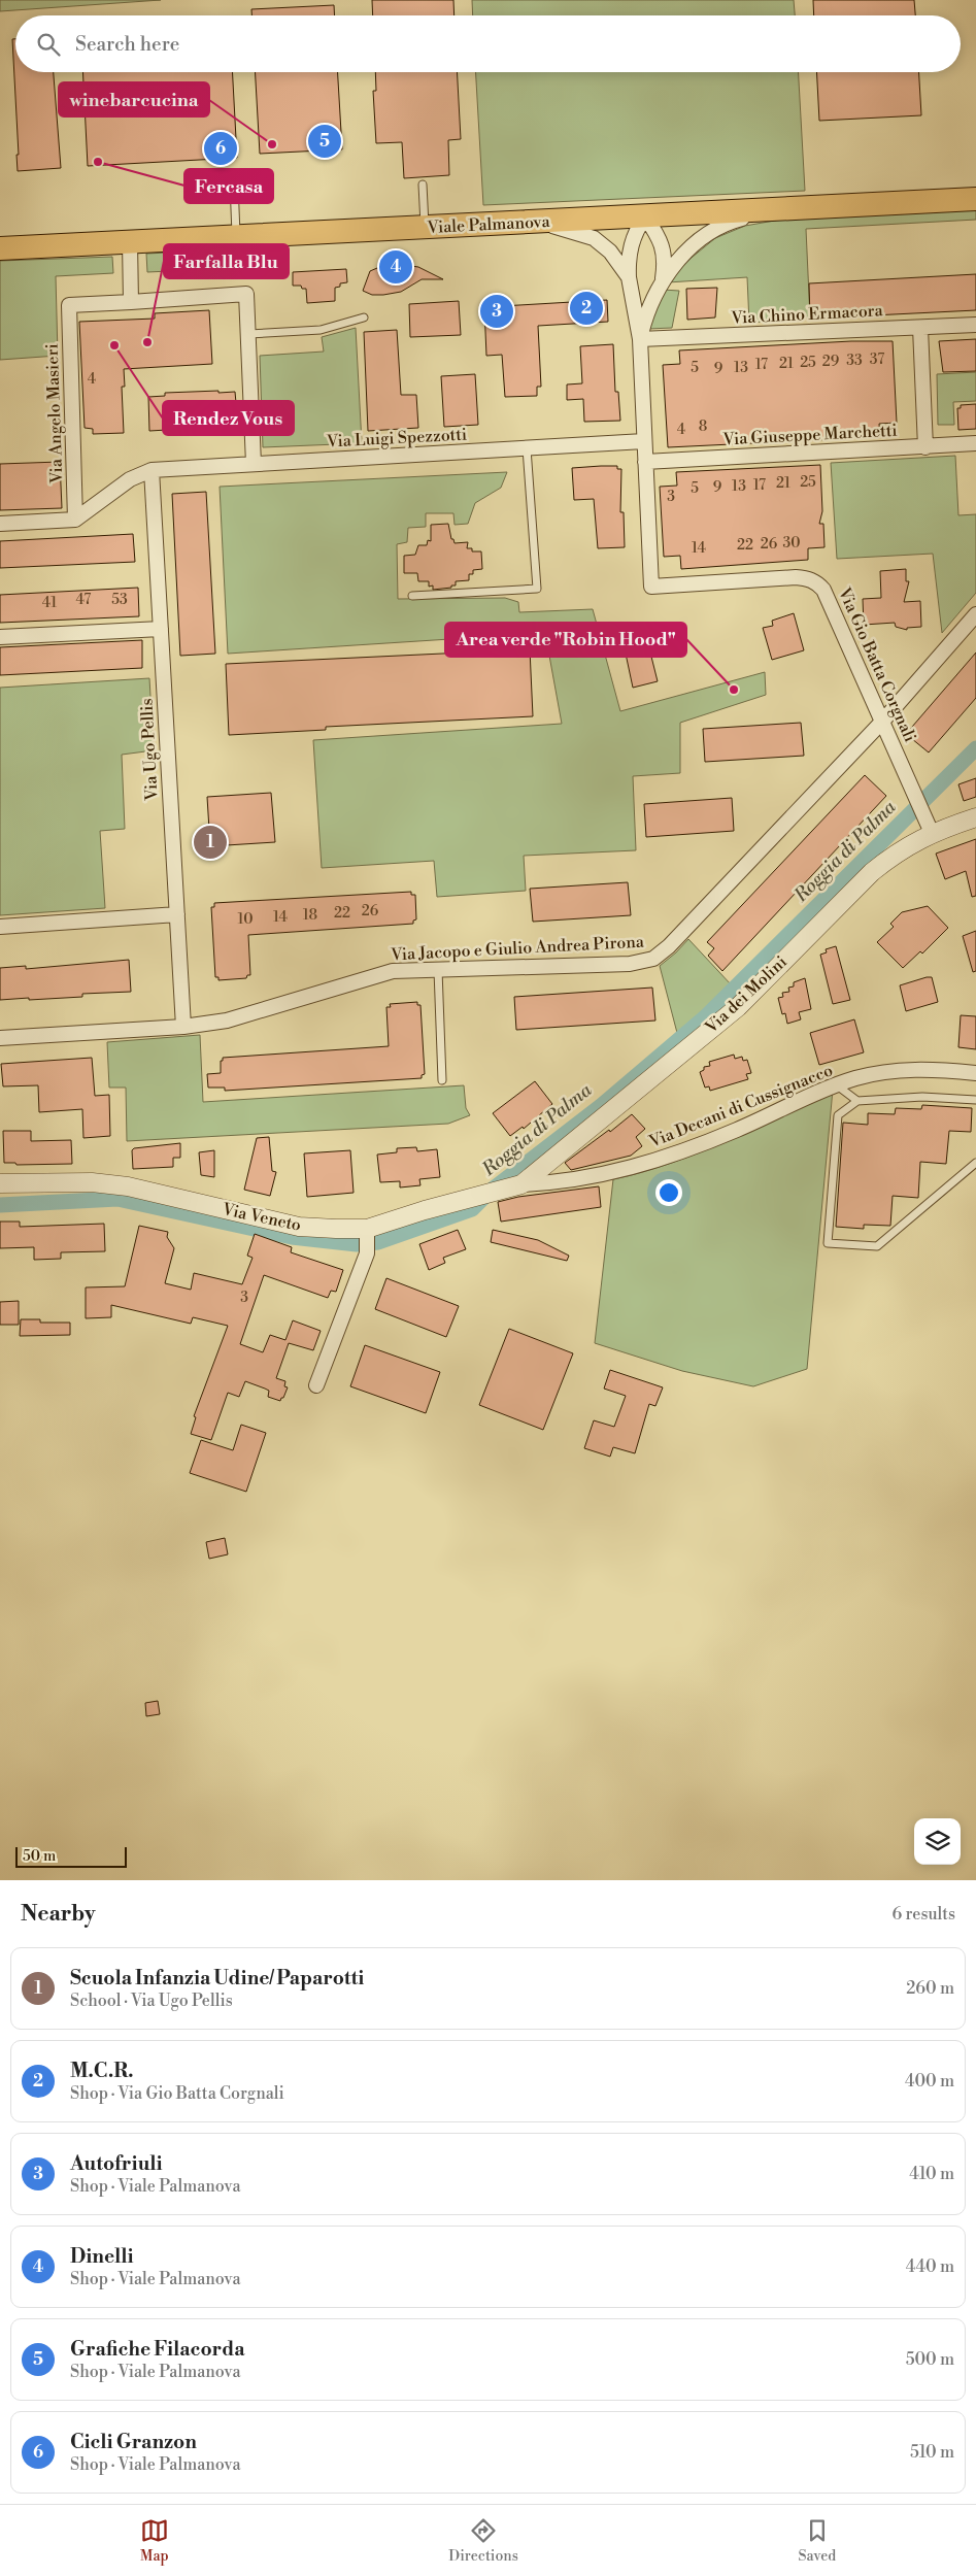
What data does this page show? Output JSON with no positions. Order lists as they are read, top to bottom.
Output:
{
  "streets": {
    "main road": ["Viale Palmanova"],
    "street": [
      "Via Chino Ermacora",
      "Via Angelo Masieri",
      "Via Giuseppe Marchetti",
      "Via Luigi Spezzotti",
      "Via Gio Batta Corgnali",
      "Via Ugo Pellis",
      "Via Jacopo e Giulio Andrea Pirona",
      "Via dei Molini",
      "Via Decani di Cussignacco",
      "Via Veneto"
    ]
  },
  "crossings": [
    ["Viale Palmanova", "Via Gio Batta Corgnali"],
    ["Via Chino Ermacora", "Via Gio Batta Corgnali"],
    ["Via Giuseppe Marchetti", "Via Gio Batta Corgnali"],
    ["Via Luigi Spezzotti", "Via Gio Batta Corgnali"],
    ["Via Luigi Spezzotti", "Via Ugo Pellis"],
    ["Via Gio Batta Corgnali", "Via Jacopo e Giulio Andrea Pirona"],
    ["Via Gio Batta Corgnali", "Via dei Molini"],
    ["Via Ugo Pellis", "Via Jacopo e Giulio Andrea Pirona"],
    ["Via dei Molini", "Via Decani di Cussignacco"],
    ["Via dei Molini", "Via Veneto"],
    ["Via Decani di Cussignacco", "Via Veneto"]
  ],
  "water": ["Roggia di Palma"],
  "places": [
    "winebarcucina",
    "Fercasa",
    "Farfalla Blu",
    "Rendez Vous",
    "Area verde \"Robin Hood\""
  ],
  "house_numbers": [
    "37",
    "33",
    "29",
    "25",
    "21",
    "17",
    "5",
    "13",
    "9",
    "4",
    "8",
    "4",
    "25",
    "21",
    "17",
    "13",
    "9",
    "5",
    "3",
    "30",
    "26",
    "22",
    "14",
    "47",
    "53",
    "41",
    "26",
    "22",
    "18",
    "14",
    "10",
    "3"
  ],
  "scale_bar": "50 m",
  "page": {
    "search": "Search here",
    "pins": [
      "5",
      "6",
      "4",
      "2",
      "3",
      "1"
    ],
    "scale": "50 m",
    "heading": ["Nearby", "6 results"],
    "list": [
      {
        "mark": "1",
        "name": "Scuola Infanzia Udine/ Paparotti",
        "note": "School · Via Ugo Pellis",
        "value": "260 m"
      },
      {
        "mark": "2",
        "name": "M.C.R.",
        "note": "Shop · Via Gio Batta Corgnali",
        "value": "400 m"
      },
      {
        "mark": "3",
        "name": "Autofriuli",
        "note": "Shop · Viale Palmanova",
        "value": "410 m"
      },
      {
        "mark": "4",
        "name": "Dinelli",
        "note": "Shop · Viale Palmanova",
        "value": "440 m"
      },
      {
        "mark": "5",
        "name": "Grafiche Filacorda",
        "note": "Shop · Viale Palmanova",
        "value": "500 m"
      },
      {
        "mark": "6",
        "name": "Cicli Granzon",
        "note": "Shop · Viale Palmanova",
        "value": "510 m"
      }
    ],
    "nav": ["Map", "Directions", "Saved"]
  }
}
